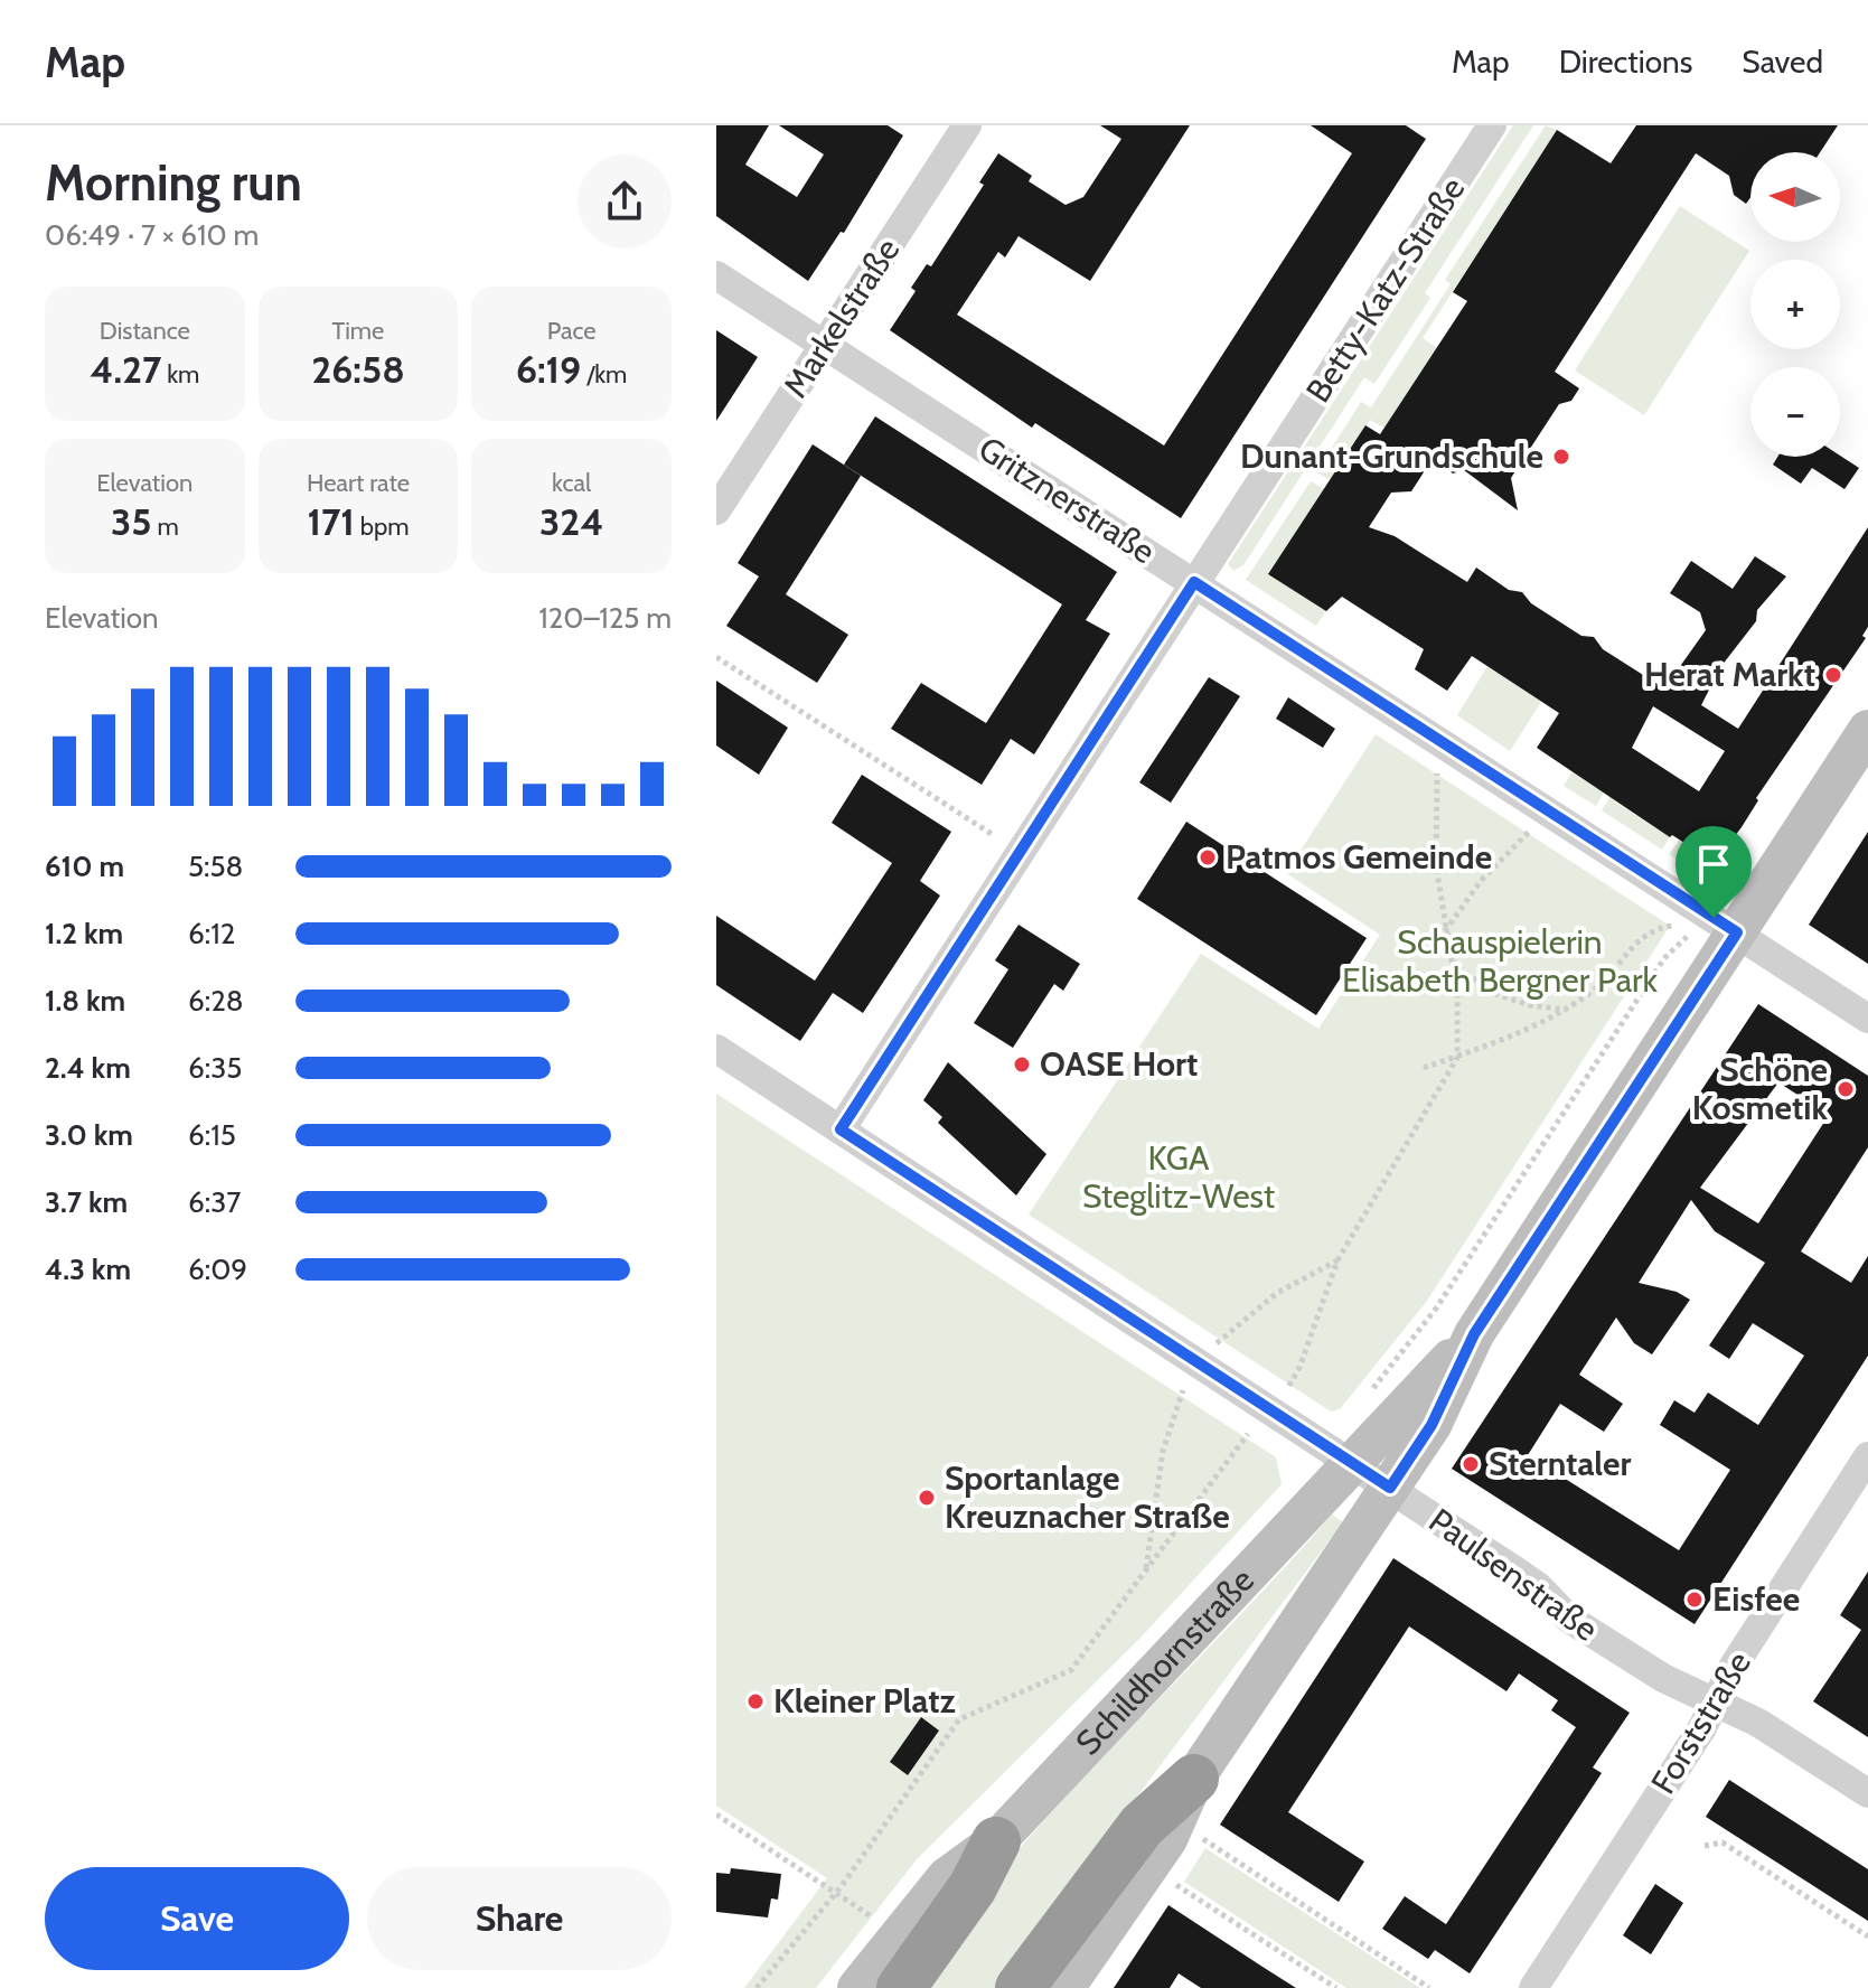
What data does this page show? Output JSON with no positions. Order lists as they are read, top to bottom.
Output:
{
  "streets": {
    "main road": ["Schildhornstraße"],
    "street": [
      "Betty-Katz-Straße",
      "Markelstraße",
      "Gritznerstraße",
      "Paulsenstraße",
      "Forststraße"
    ]
  },
  "crossings": [
    ["Betty-Katz-Straße", "Gritznerstraße"],
    ["Betty-Katz-Straße", "Paulsenstraße"],
    ["Markelstraße", "Gritznerstraße"],
    ["Gritznerstraße", "Schildhornstraße"],
    ["Paulsenstraße", "Schildhornstraße"],
    ["Paulsenstraße", "Forststraße"]
  ],
  "parks": ["Schauspielerin Elisabeth Bergner Park", "KGA Steglitz-West"],
  "places": [
    "Dunant-Grundschule",
    "Herat Markt",
    "Patmos Gemeinde",
    "OASE Hort",
    "Schöne Kosmetik",
    "Sterntaler",
    "Sportanlage Kreuznacher Straße",
    "Eisfee",
    "Kleiner Platz"
  ],
  "north": "left",
  "page": {
    "header": "Map",
    "nav": ["Map", "Directions", "Saved"],
    "heading": ["Morning run", "06:49 · 7 × 610 m"],
    "map_buttons": ["+", "−"],
    "stats": [
      ["Distance", "4.27 km"],
      ["Time", "26:58"],
      ["Pace", "6:19 /km"],
      ["Elevation", "35 m"],
      ["Heart rate", "171 bpm"],
      ["kcal", "324"]
    ],
    "chart": ["Elevation", "120–125 m"],
    "list": [
      {
        "name": "610 m",
        "note": "5:58"
      },
      {
        "name": "1.2 km",
        "note": "6:12"
      },
      {
        "name": "1.8 km",
        "note": "6:28"
      },
      {
        "name": "2.4 km",
        "note": "6:35"
      },
      {
        "name": "3.0 km",
        "note": "6:15"
      },
      {
        "name": "3.7 km",
        "note": "6:37"
      },
      {
        "name": "4.3 km",
        "note": "6:09"
      }
    ],
    "buttons": ["Save", "Share"]
  }
}
